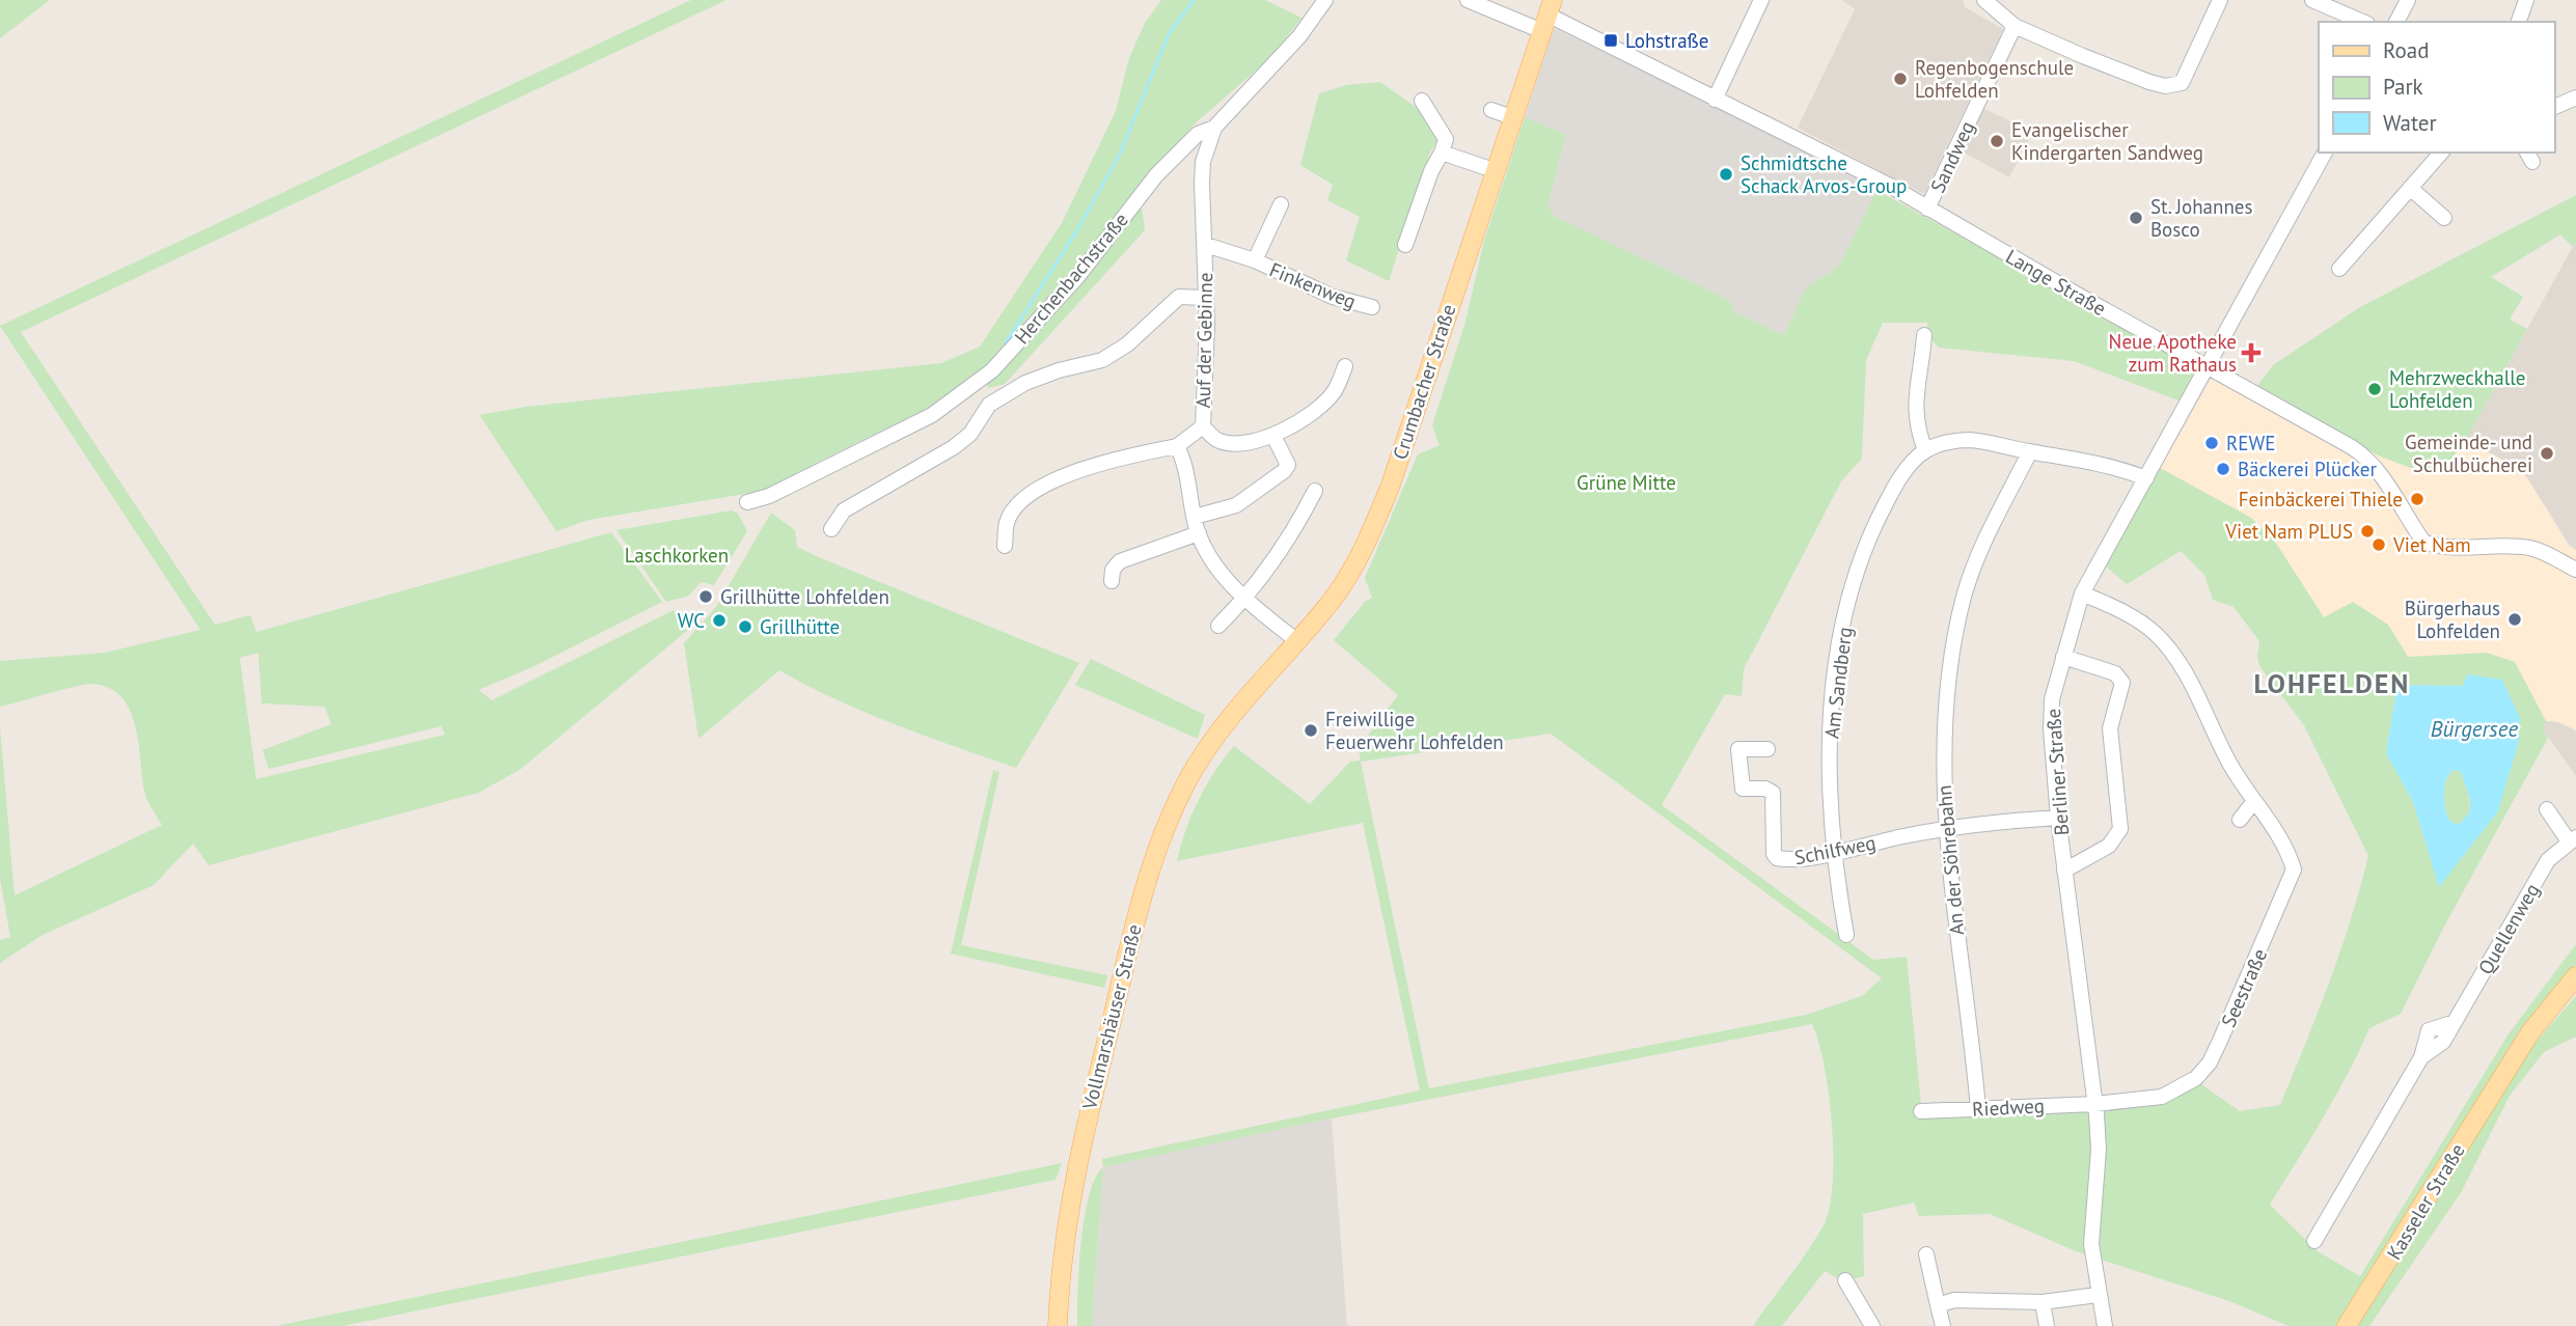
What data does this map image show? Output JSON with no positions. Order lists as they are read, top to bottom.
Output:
{
  "streets": {
    "main road": ["Crumbacher Straße", "Vollmarshäuser Straße", "Kasseler Straße"],
    "street": [
      "Sandweg",
      "Herchenbachstraße",
      "Lange Straße",
      "Finkenweg",
      "Auf der Gebinne",
      "Am Sandberg",
      "Berliner Straße",
      "Schilfweg",
      "An der Söhrebahn",
      "Quellenweg",
      "Seestraße",
      "Riedweg"
    ]
  },
  "crossings": [
    ["Sandweg", "Lange Straße"],
    ["Lange Straße", "Crumbacher Straße"],
    ["Lange Straße", "Berliner Straße"],
    ["Finkenweg", "Auf der Gebinne"],
    ["Crumbacher Straße", "Vollmarshäuser Straße"],
    ["Am Sandberg", "Schilfweg"],
    ["Berliner Straße", "Schilfweg"],
    ["Berliner Straße", "Seestraße"],
    ["Berliner Straße", "Riedweg"],
    ["Schilfweg", "An der Söhrebahn"],
    ["An der Söhrebahn", "Riedweg"],
    ["Seestraße", "Riedweg"]
  ],
  "districts": ["LOHFELDEN"],
  "water": ["Bürgersee"],
  "parks": ["Grüne Mitte", "Laschkorken"],
  "places": {
    "transit": ["Lohstraße"],
    "other": [
      "Regenbogenschule Lohfelden",
      "Evangelischer Kindergarten Sandweg",
      "Schmidtsche Schack Arvos-Group",
      "St. Johannes Bosco",
      "Mehrzweckhalle Lohfelden",
      "REWE",
      "Gemeinde- und Schulbücherei",
      "Bäckerei Plücker",
      "Feinbäckerei Thiele",
      "Viet Nam PLUS",
      "Viet Nam",
      "Grillhütte Lohfelden",
      "Bürgerhaus Lohfelden",
      "WC",
      "Grillhütte",
      "Freiwillige Feuerwehr Lohfelden"
    ],
    "health": ["Neue Apotheke zum Rathaus"]
  },
  "legend": ["Road", "Park", "Water"]
}
